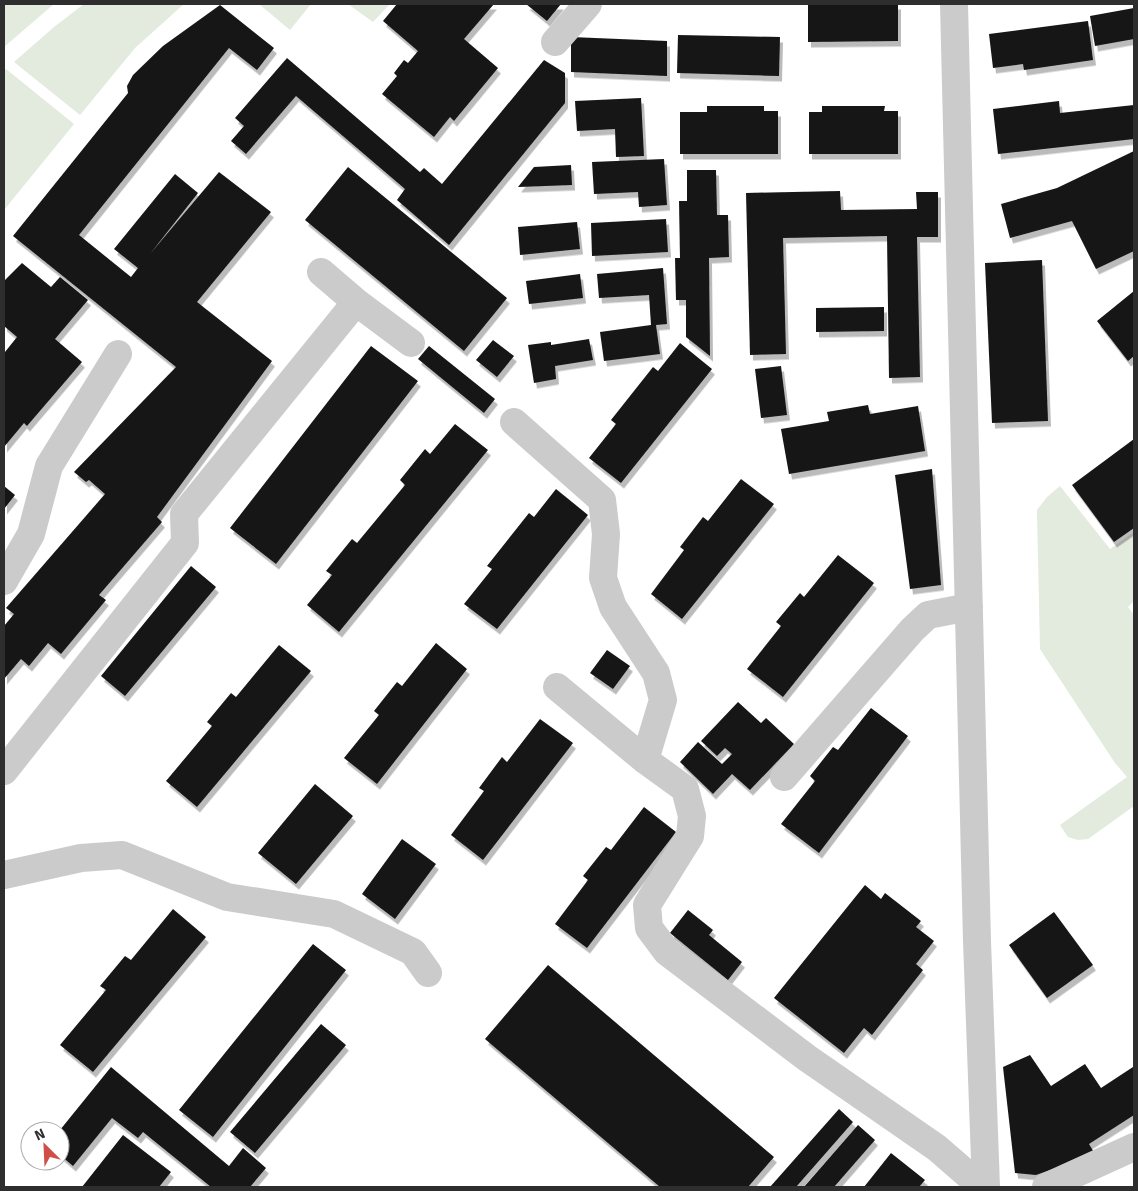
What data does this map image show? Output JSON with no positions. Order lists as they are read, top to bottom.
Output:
{
  "north": "top left"
}
